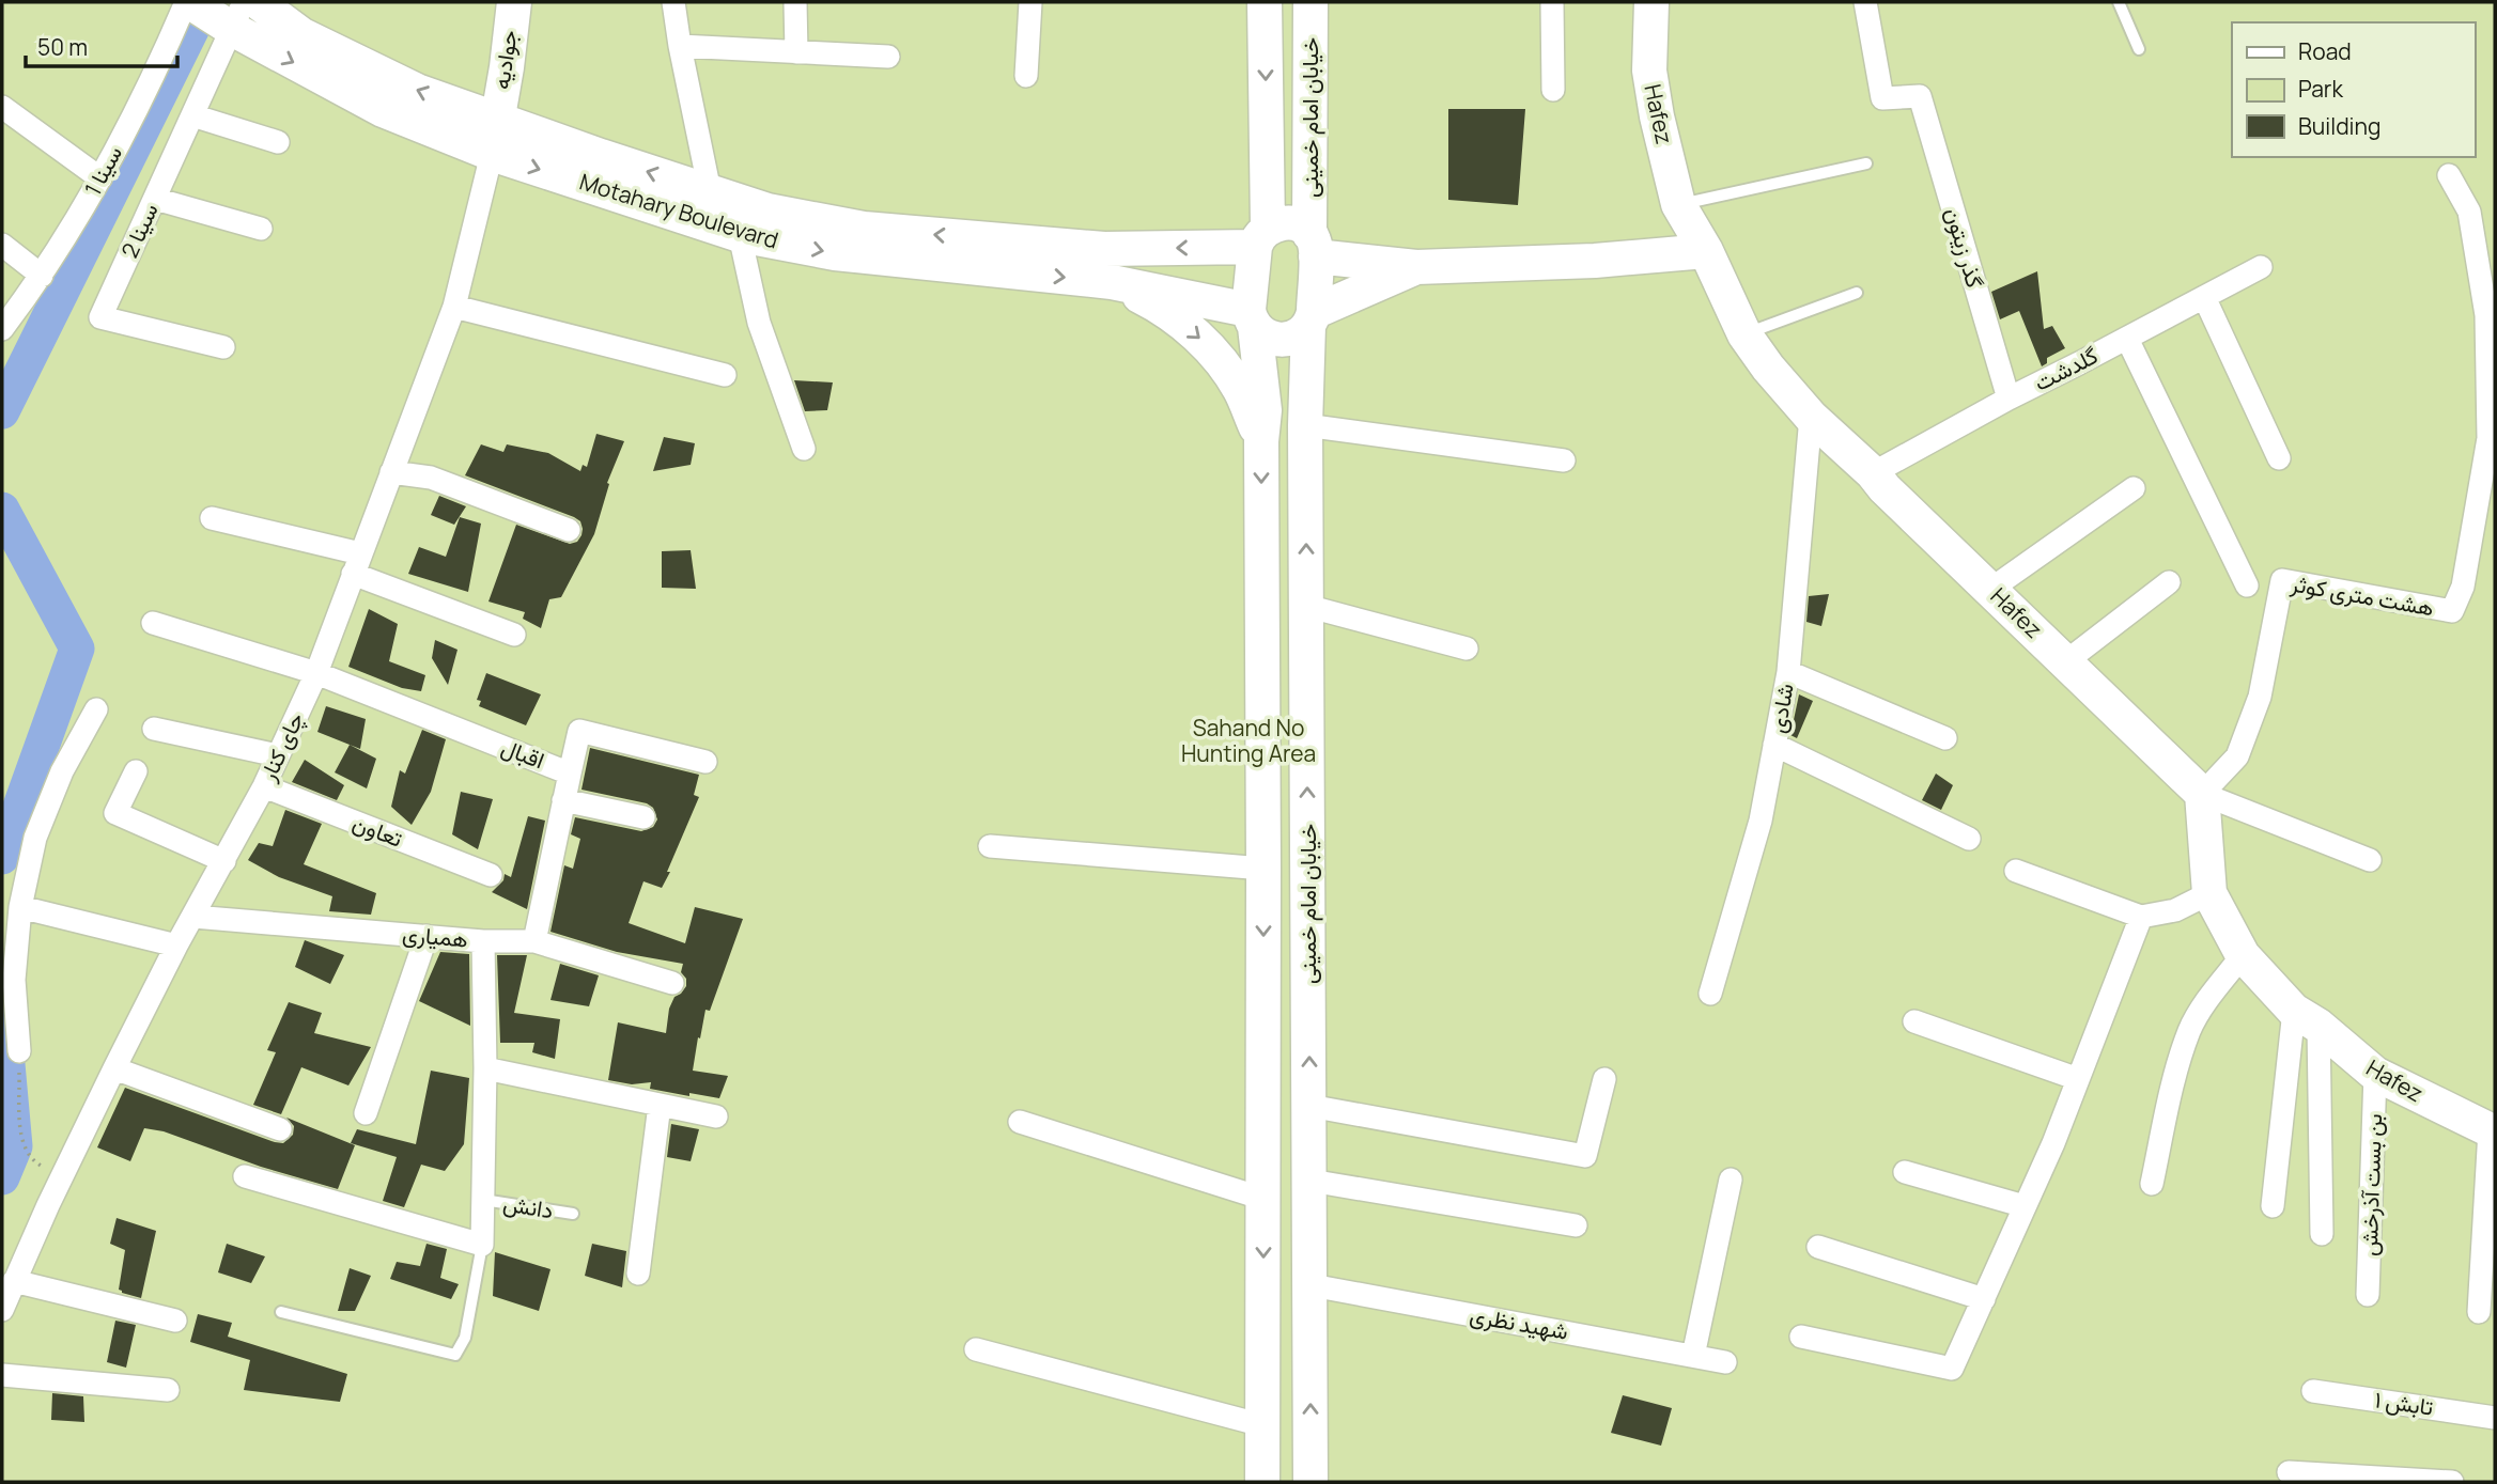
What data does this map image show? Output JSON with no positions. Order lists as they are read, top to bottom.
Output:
{
  "streets": {
    "main road": [
      "جوادیه",
      "Hafez",
      "خیابان امام خمینی",
      "Motahary Boulevard"
    ],
    "street": [
      "سینا 1",
      "سینا 2",
      "گذر زیتون",
      "گلدشت",
      "هشت متری کوثر",
      "شادی",
      "چای کنار",
      "اقبال",
      "تعاون",
      "همیاری",
      "بن بست آذرخش",
      "شهید نظری",
      "تابش ۱"
    ],
    "lane": ["دانش"]
  },
  "crossings": [
    ["جوادیه", "Motahary Boulevard"],
    ["جوادیه", "چای کنار"],
    ["Hafez", "گلدشت"],
    ["Hafez", "هشت متری کوثر"],
    ["Hafez", "شادی"],
    ["Hafez", "بن بست آذرخش"],
    ["خیابان امام خمینی", "Motahary Boulevard"],
    ["خیابان امام خمینی", "شهید نظری"],
    ["سینا 1", "Motahary Boulevard"],
    ["Motahary Boulevard", "سینا 2"],
    ["Motahary Boulevard", "چای کنار"],
    ["گذر زیتون", "گلدشت"],
    ["چای کنار", "اقبال"],
    ["چای کنار", "تعاون"],
    ["چای کنار", "همیاری"],
    ["اقبال", "همیاری"]
  ],
  "parks": ["Sahand No Hunting Area"],
  "legend": ["Road", "Park", "Building"],
  "scale_bar": "50 m"
}
